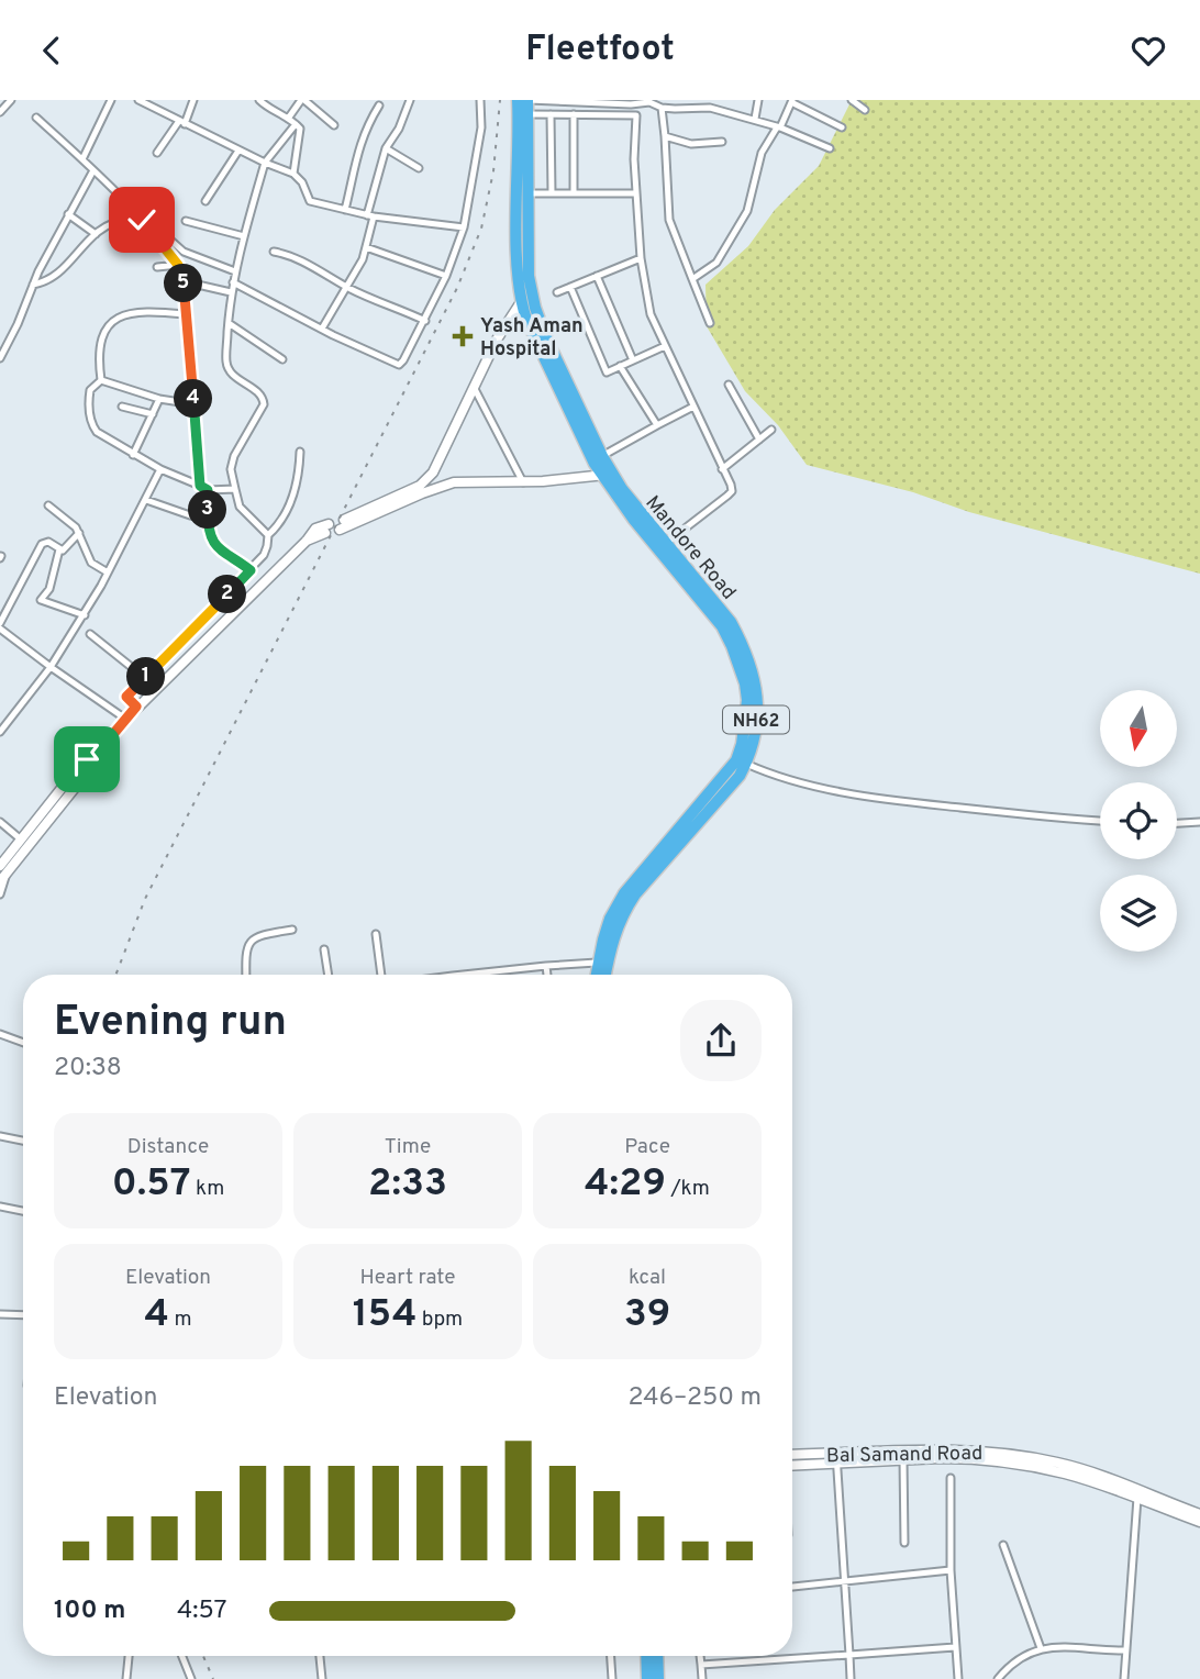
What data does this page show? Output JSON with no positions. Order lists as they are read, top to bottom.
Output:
{
  "streets": {
    "highway": ["Mandore Road", "NH62"],
    "main road": ["Bal Samand Road"]
  },
  "places": {
    "health": ["Yash Aman Hospital"]
  },
  "north": "bottom",
  "page": {
    "header": "Fleetfoot",
    "pins": [
      "5",
      "4",
      "3",
      "2",
      "1"
    ],
    "heading": ["Evening run", "20:38"],
    "stats": [
      ["Distance", "0.57 km"],
      ["Time", "2:33"],
      ["Pace", "4:29 /km"],
      ["Elevation", "4 m"],
      ["Heart rate", "154 bpm"],
      ["kcal", "39"]
    ],
    "chart": ["Elevation", "246–250 m"],
    "list": [
      {
        "name": "100 m",
        "note": "4:57"
      }
    ]
  }
}
